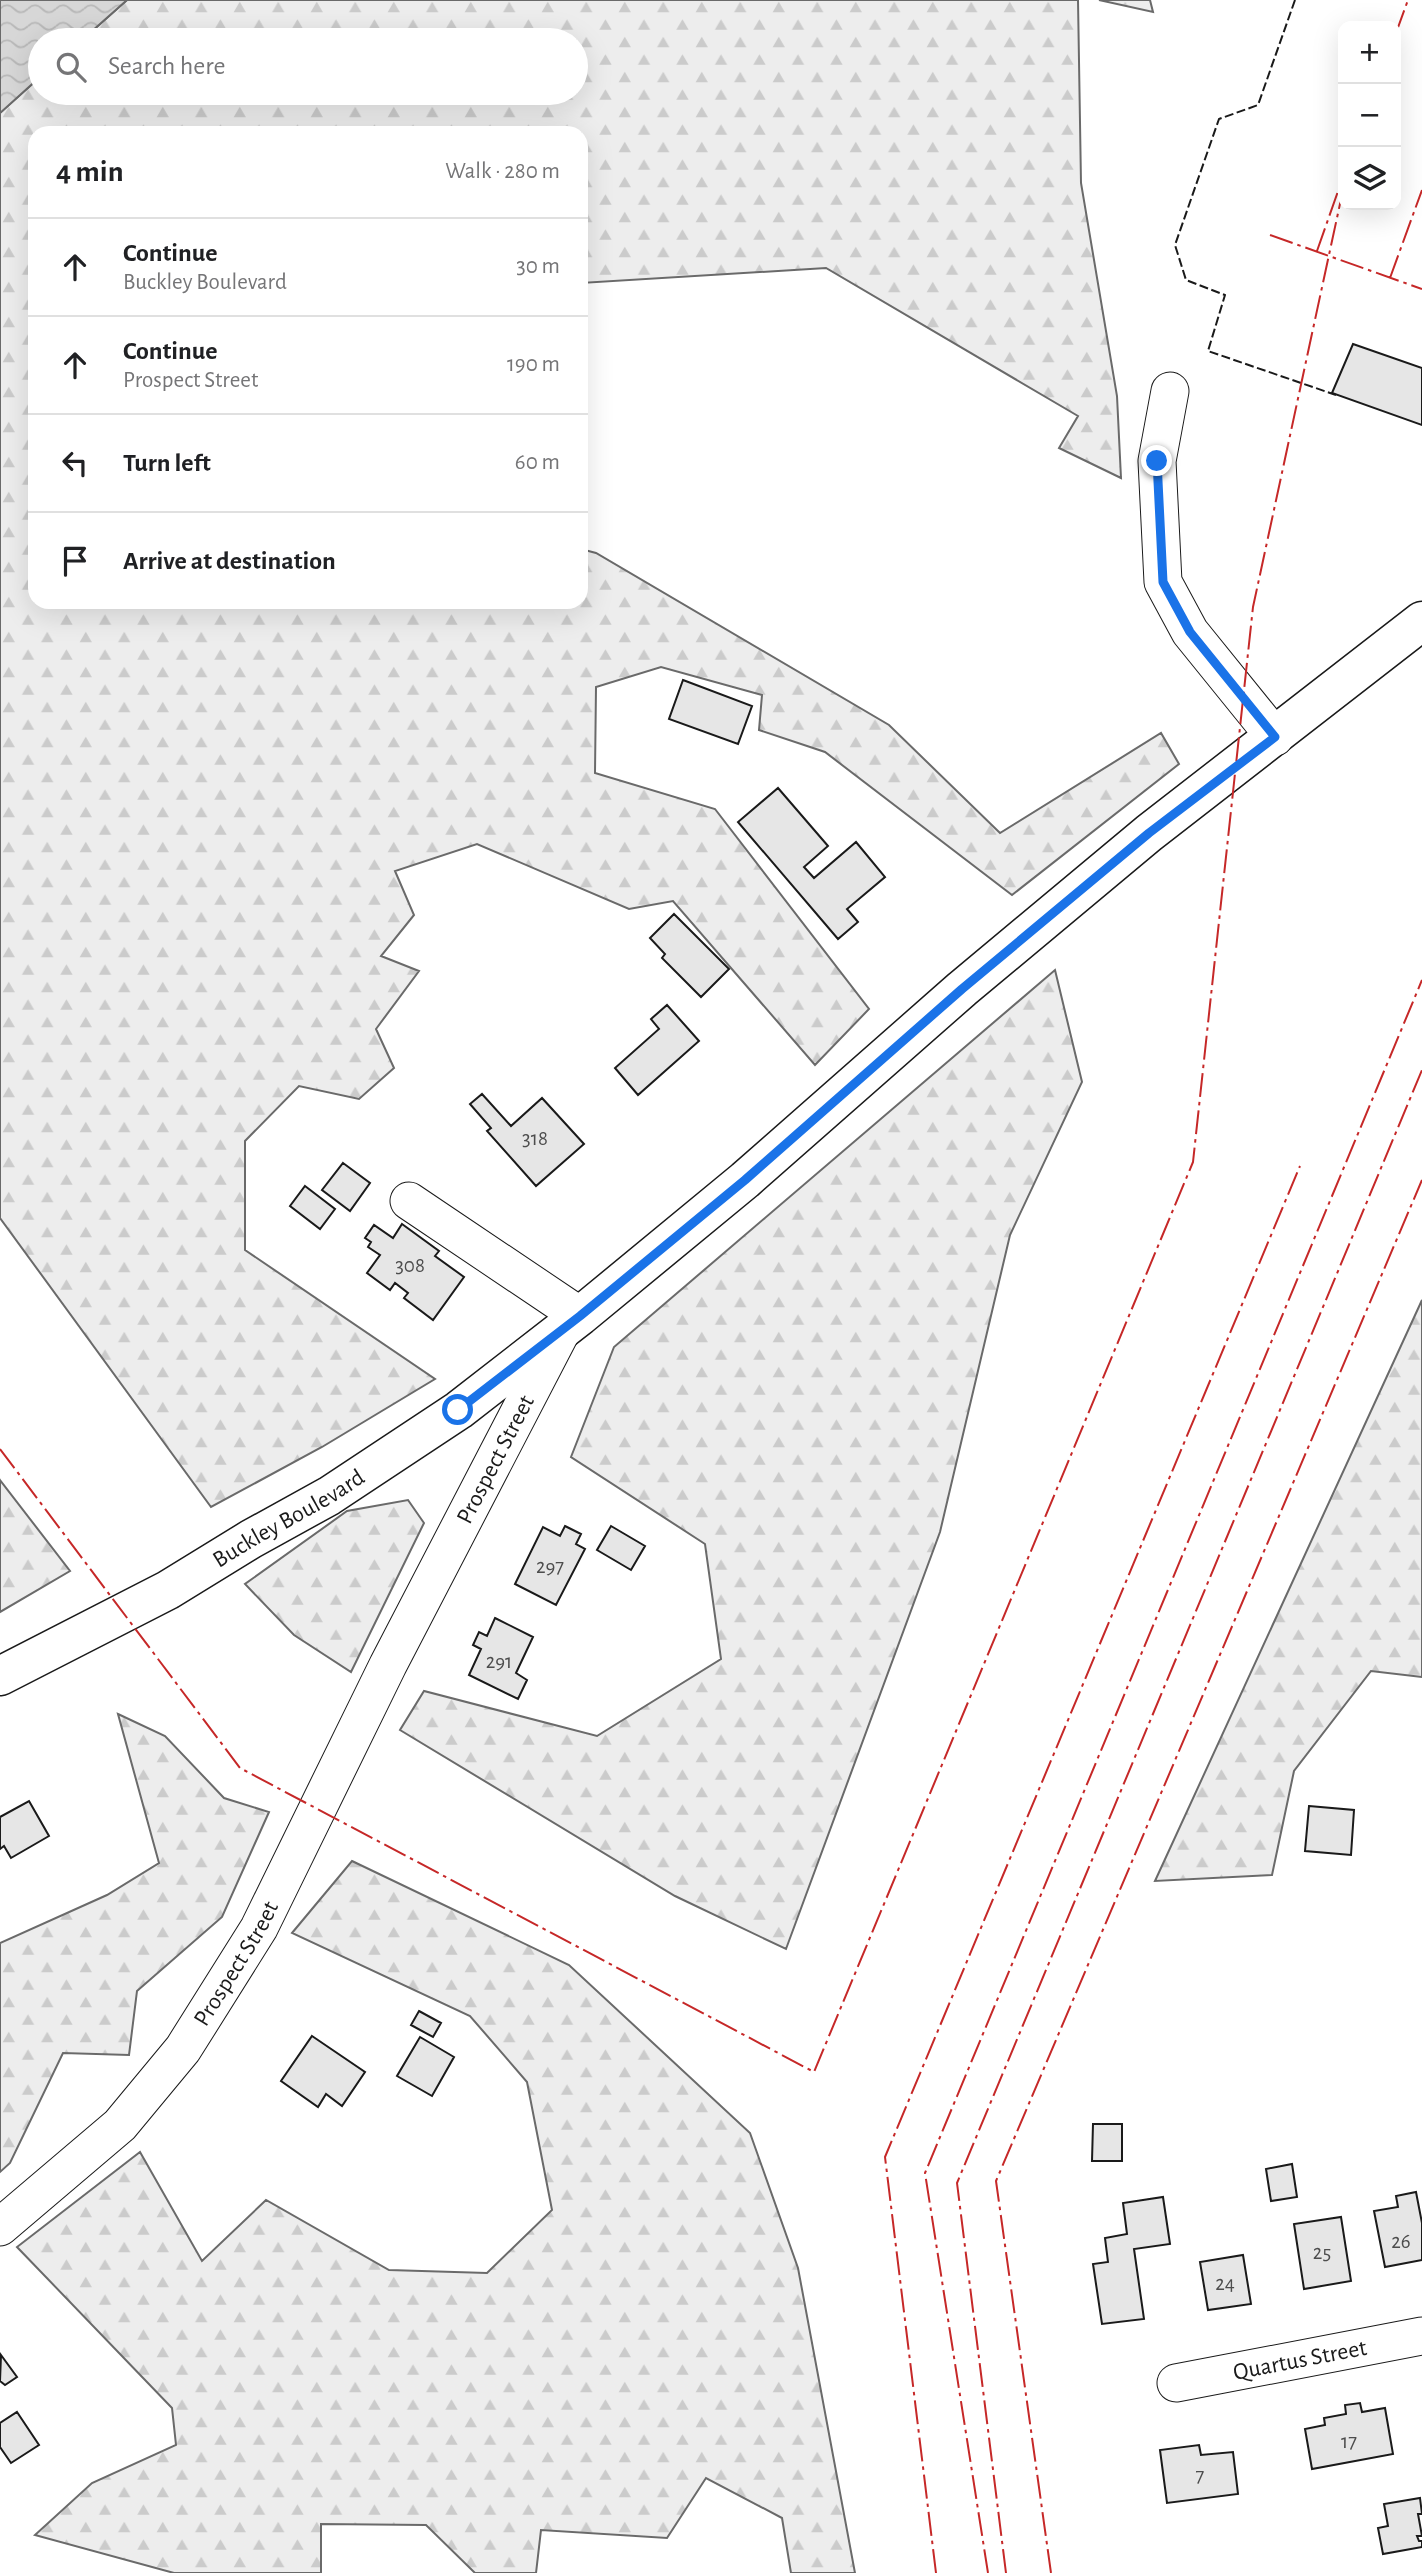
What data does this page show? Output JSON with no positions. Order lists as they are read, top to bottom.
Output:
{
  "streets": {
    "main road": ["Prospect Street", "Buckley Boulevard"],
    "street": ["Quartus Street"]
  },
  "crossings": [
    ["Prospect Street", "Buckley Boulevard"]
  ],
  "house_numbers": [
    "318",
    "308",
    "297",
    "291",
    "26",
    "25",
    "24",
    "17",
    "7"
  ],
  "page": {
    "map_buttons": ["+", "−"],
    "search": "Search here",
    "heading": ["4 min", "Walk · 280 m"],
    "list": [
      ["Continue", "Buckley Boulevard", "30 m"],
      ["Continue", "Prospect Street", "190 m"],
      ["Turn left", "60 m"],
      "Arrive at destination"
    ]
  }
}
